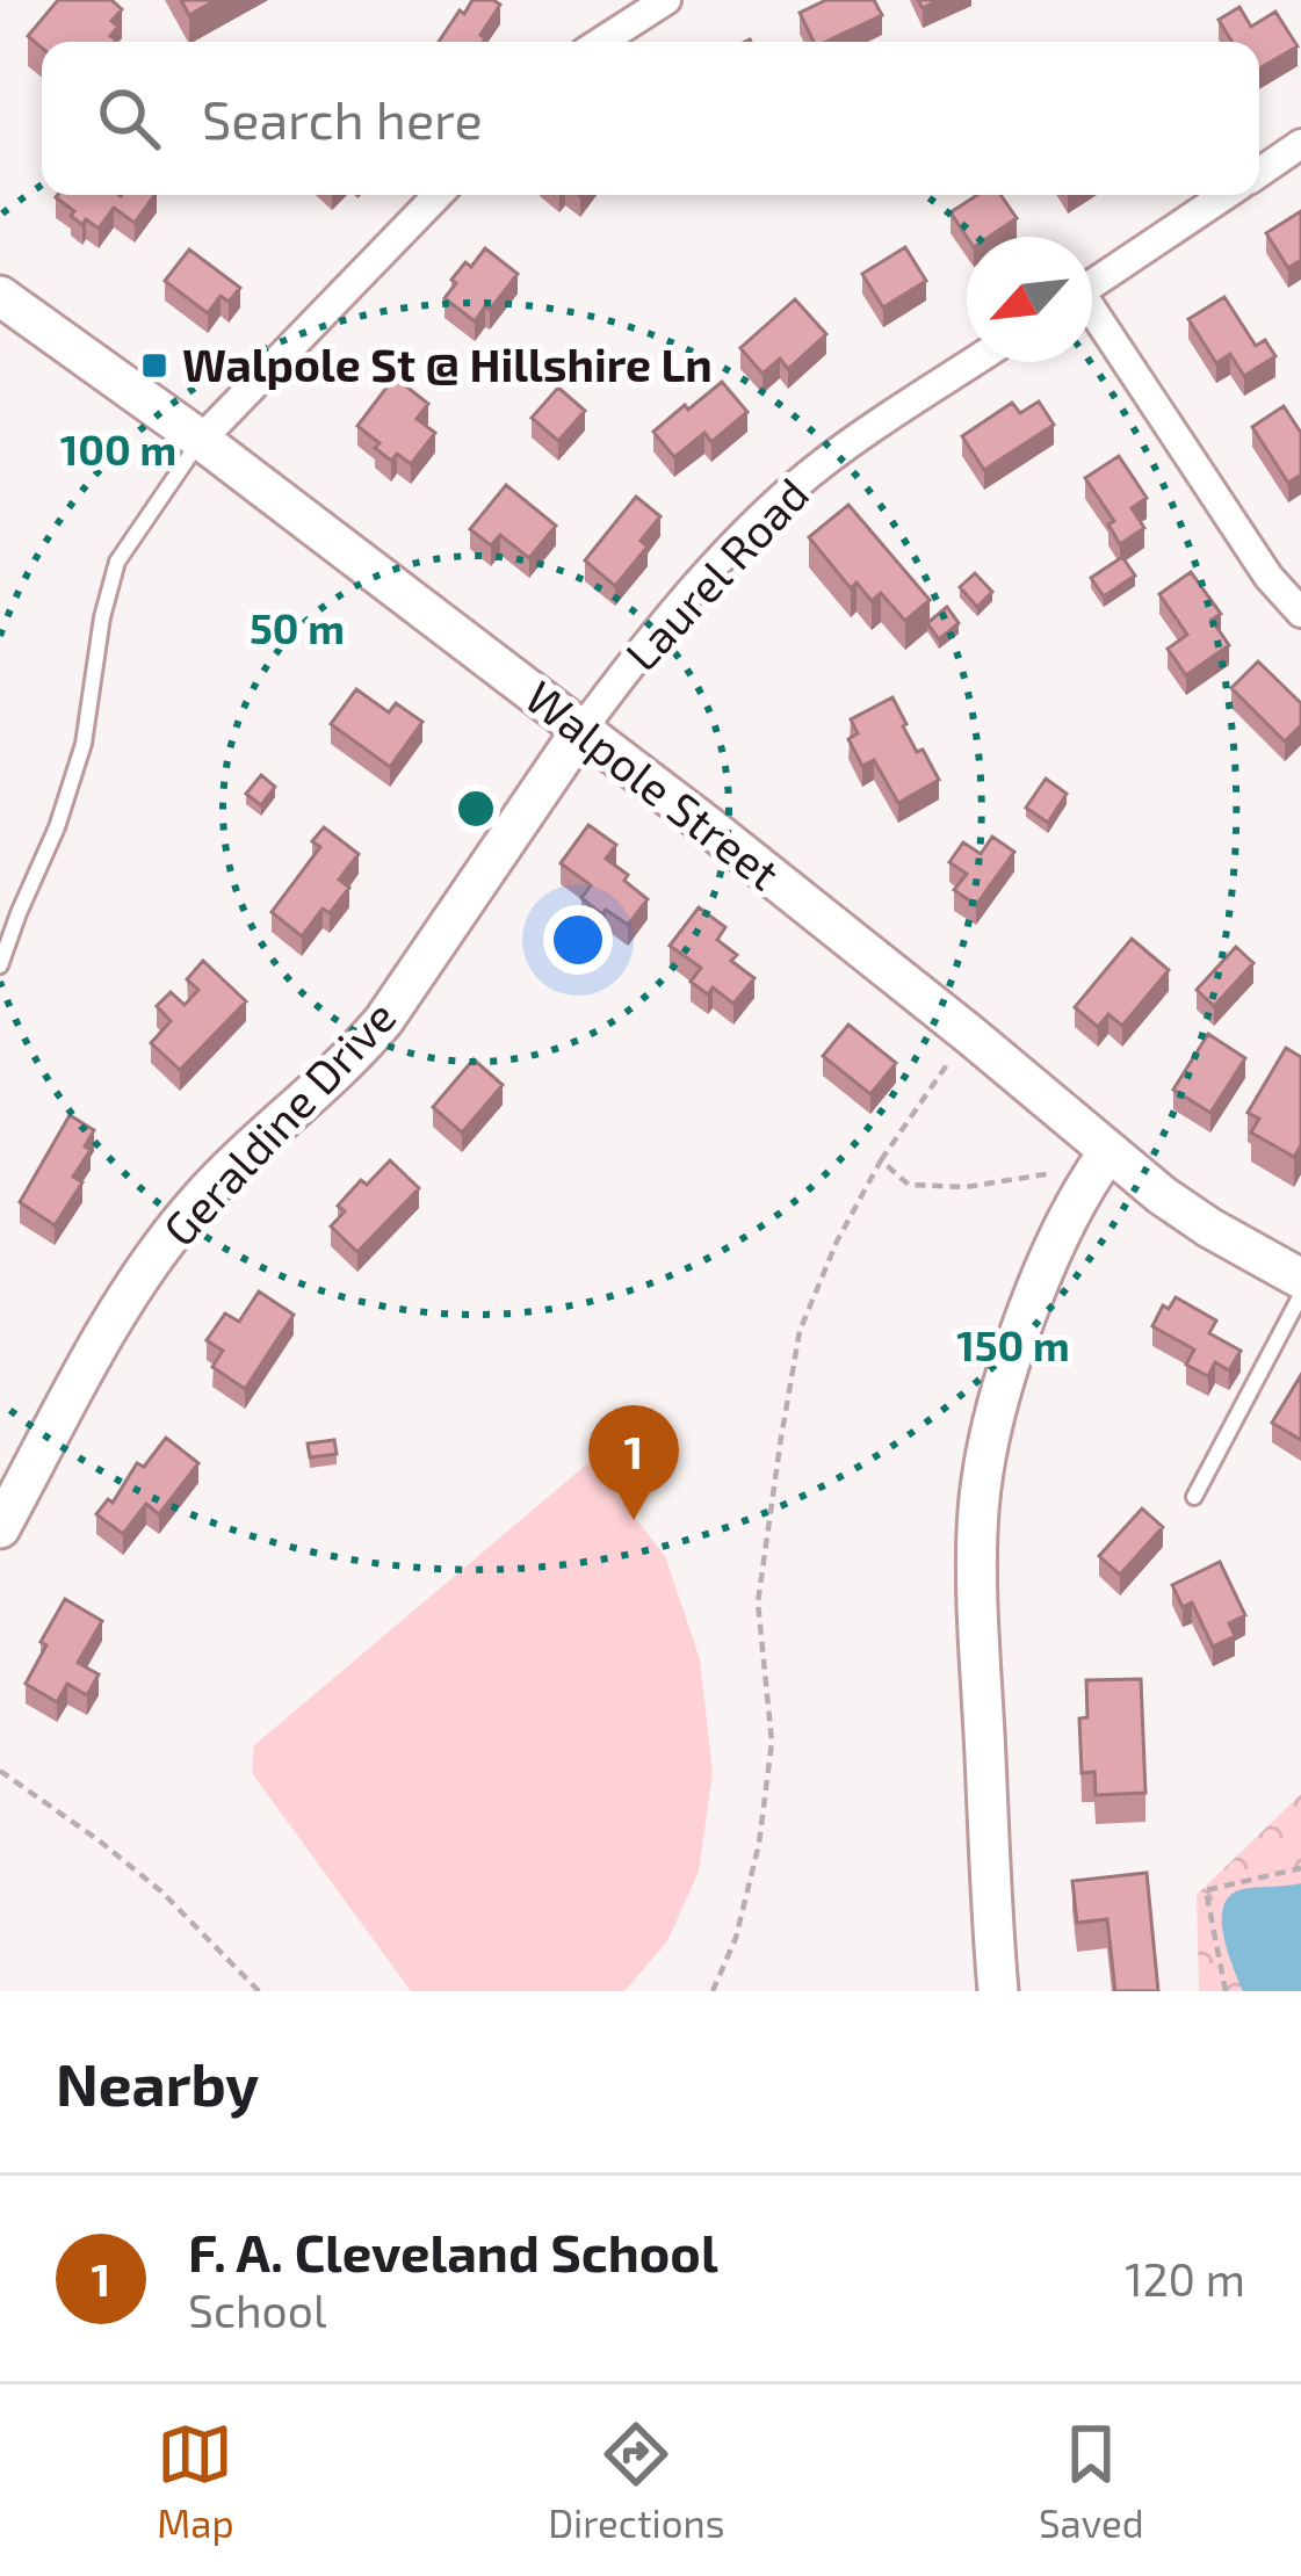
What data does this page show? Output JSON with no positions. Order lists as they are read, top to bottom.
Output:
{
  "streets": {
    "street": ["Laurel Road", "Walpole Street", "Geraldine Drive"]
  },
  "crossings": [
    ["Laurel Road", "Walpole Street"],
    ["Laurel Road", "Geraldine Drive"],
    ["Walpole Street", "Geraldine Drive"]
  ],
  "places": {
    "transit": ["Walpole St @ Hillshire Ln"]
  },
  "north": "bottom left",
  "page": {
    "search": "Search here",
    "pins": "1",
    "heading": "Nearby",
    "list": [
      {
        "mark": "1",
        "name": "F. A. Cleveland School",
        "note": "School",
        "value": "120 m"
      }
    ],
    "nav": ["Map", "Directions", "Saved"]
  },
  "rings": ["100 m", "50 m", "150 m"]
}
